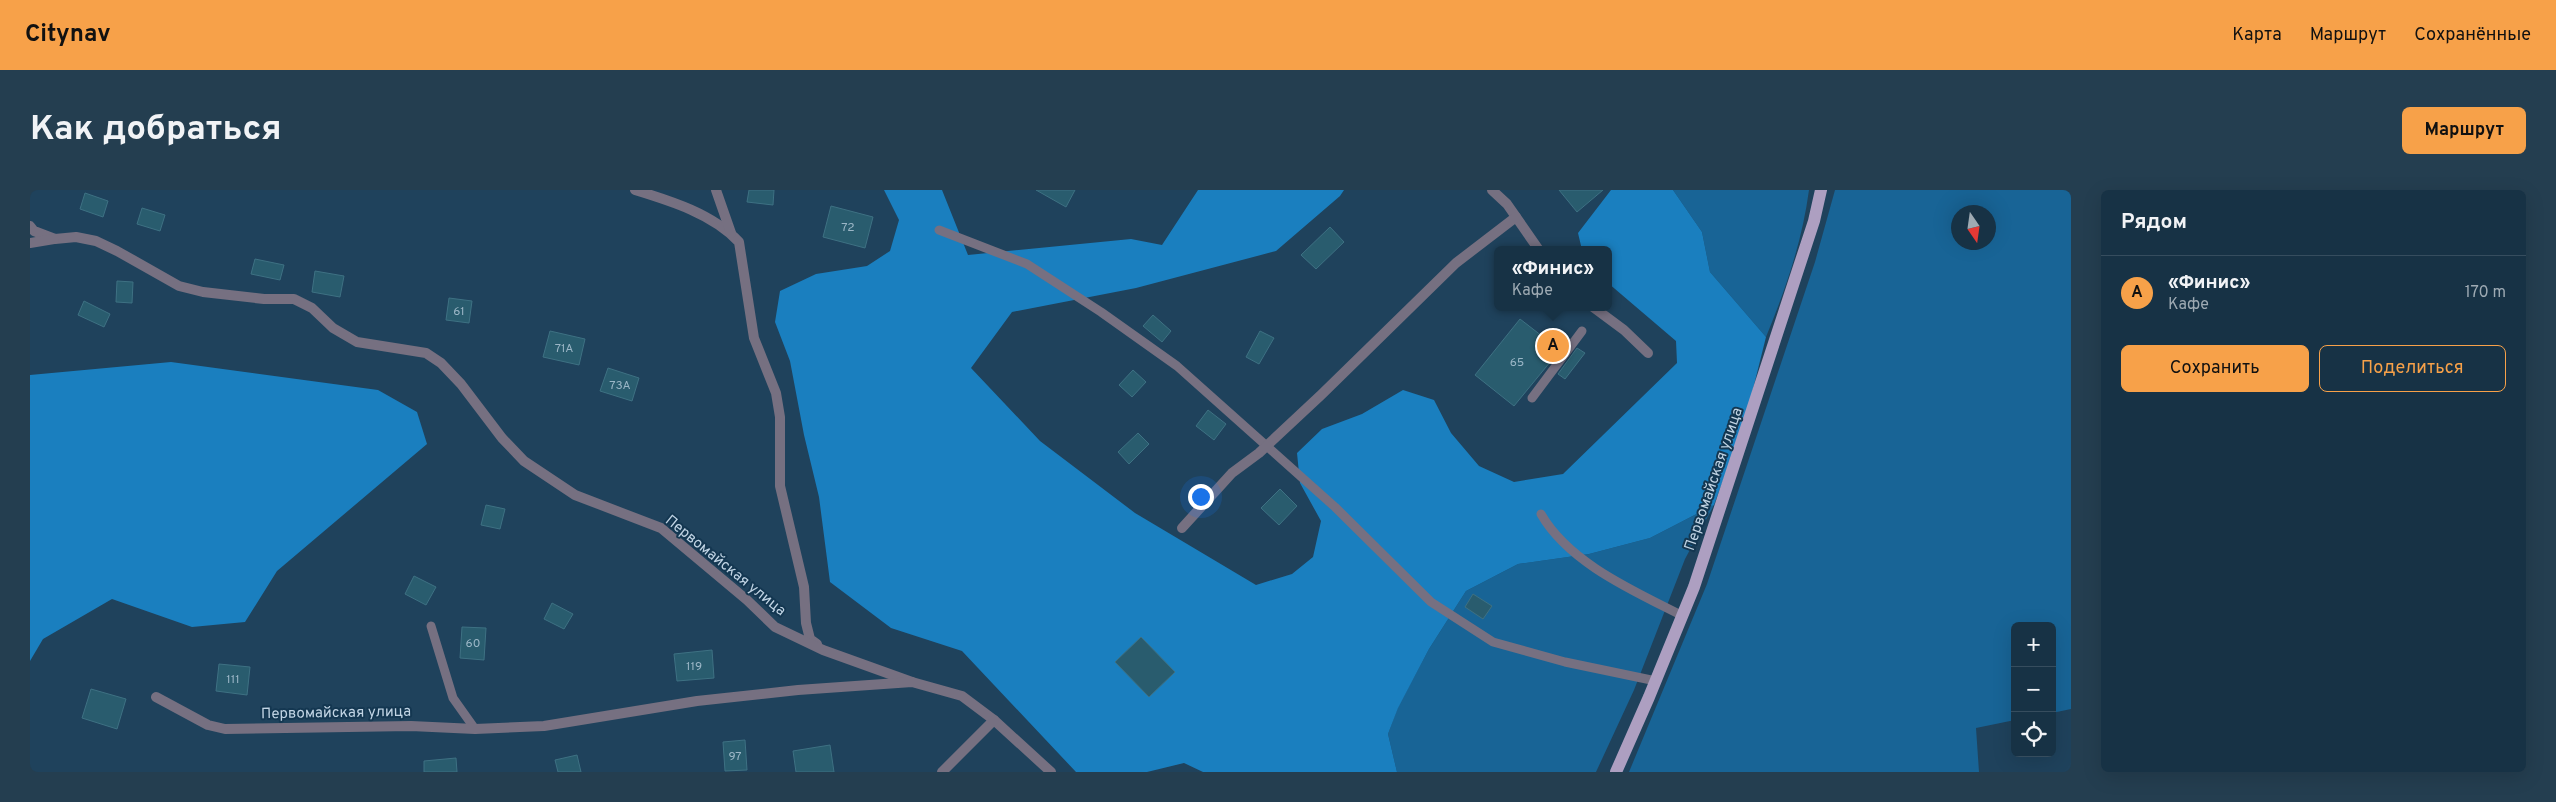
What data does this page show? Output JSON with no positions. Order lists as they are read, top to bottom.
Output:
{
  "streets": {
    "main road": ["Первомайская улица"]
  },
  "house_numbers": [
    "72",
    "61",
    "71А",
    "65",
    "73А",
    "60",
    "119",
    "111",
    "97"
  ],
  "north": "bottom",
  "page": {
    "header": "Citynav",
    "nav": ["Карта", "Маршрут", "Сохранённые"],
    "buttons": [
      "Маршрут",
      ["Сохранить", "Поделиться"]
    ],
    "title": "Как добраться",
    "heading": "Рядом",
    "popup": ["«Финис»", "Кафе"],
    "list": [
      {
        "mark": "A",
        "name": "«Финис»",
        "note": "Кафе",
        "value": "170 m"
      }
    ],
    "pins": "A",
    "map_buttons": ["+", "−"]
  }
}
